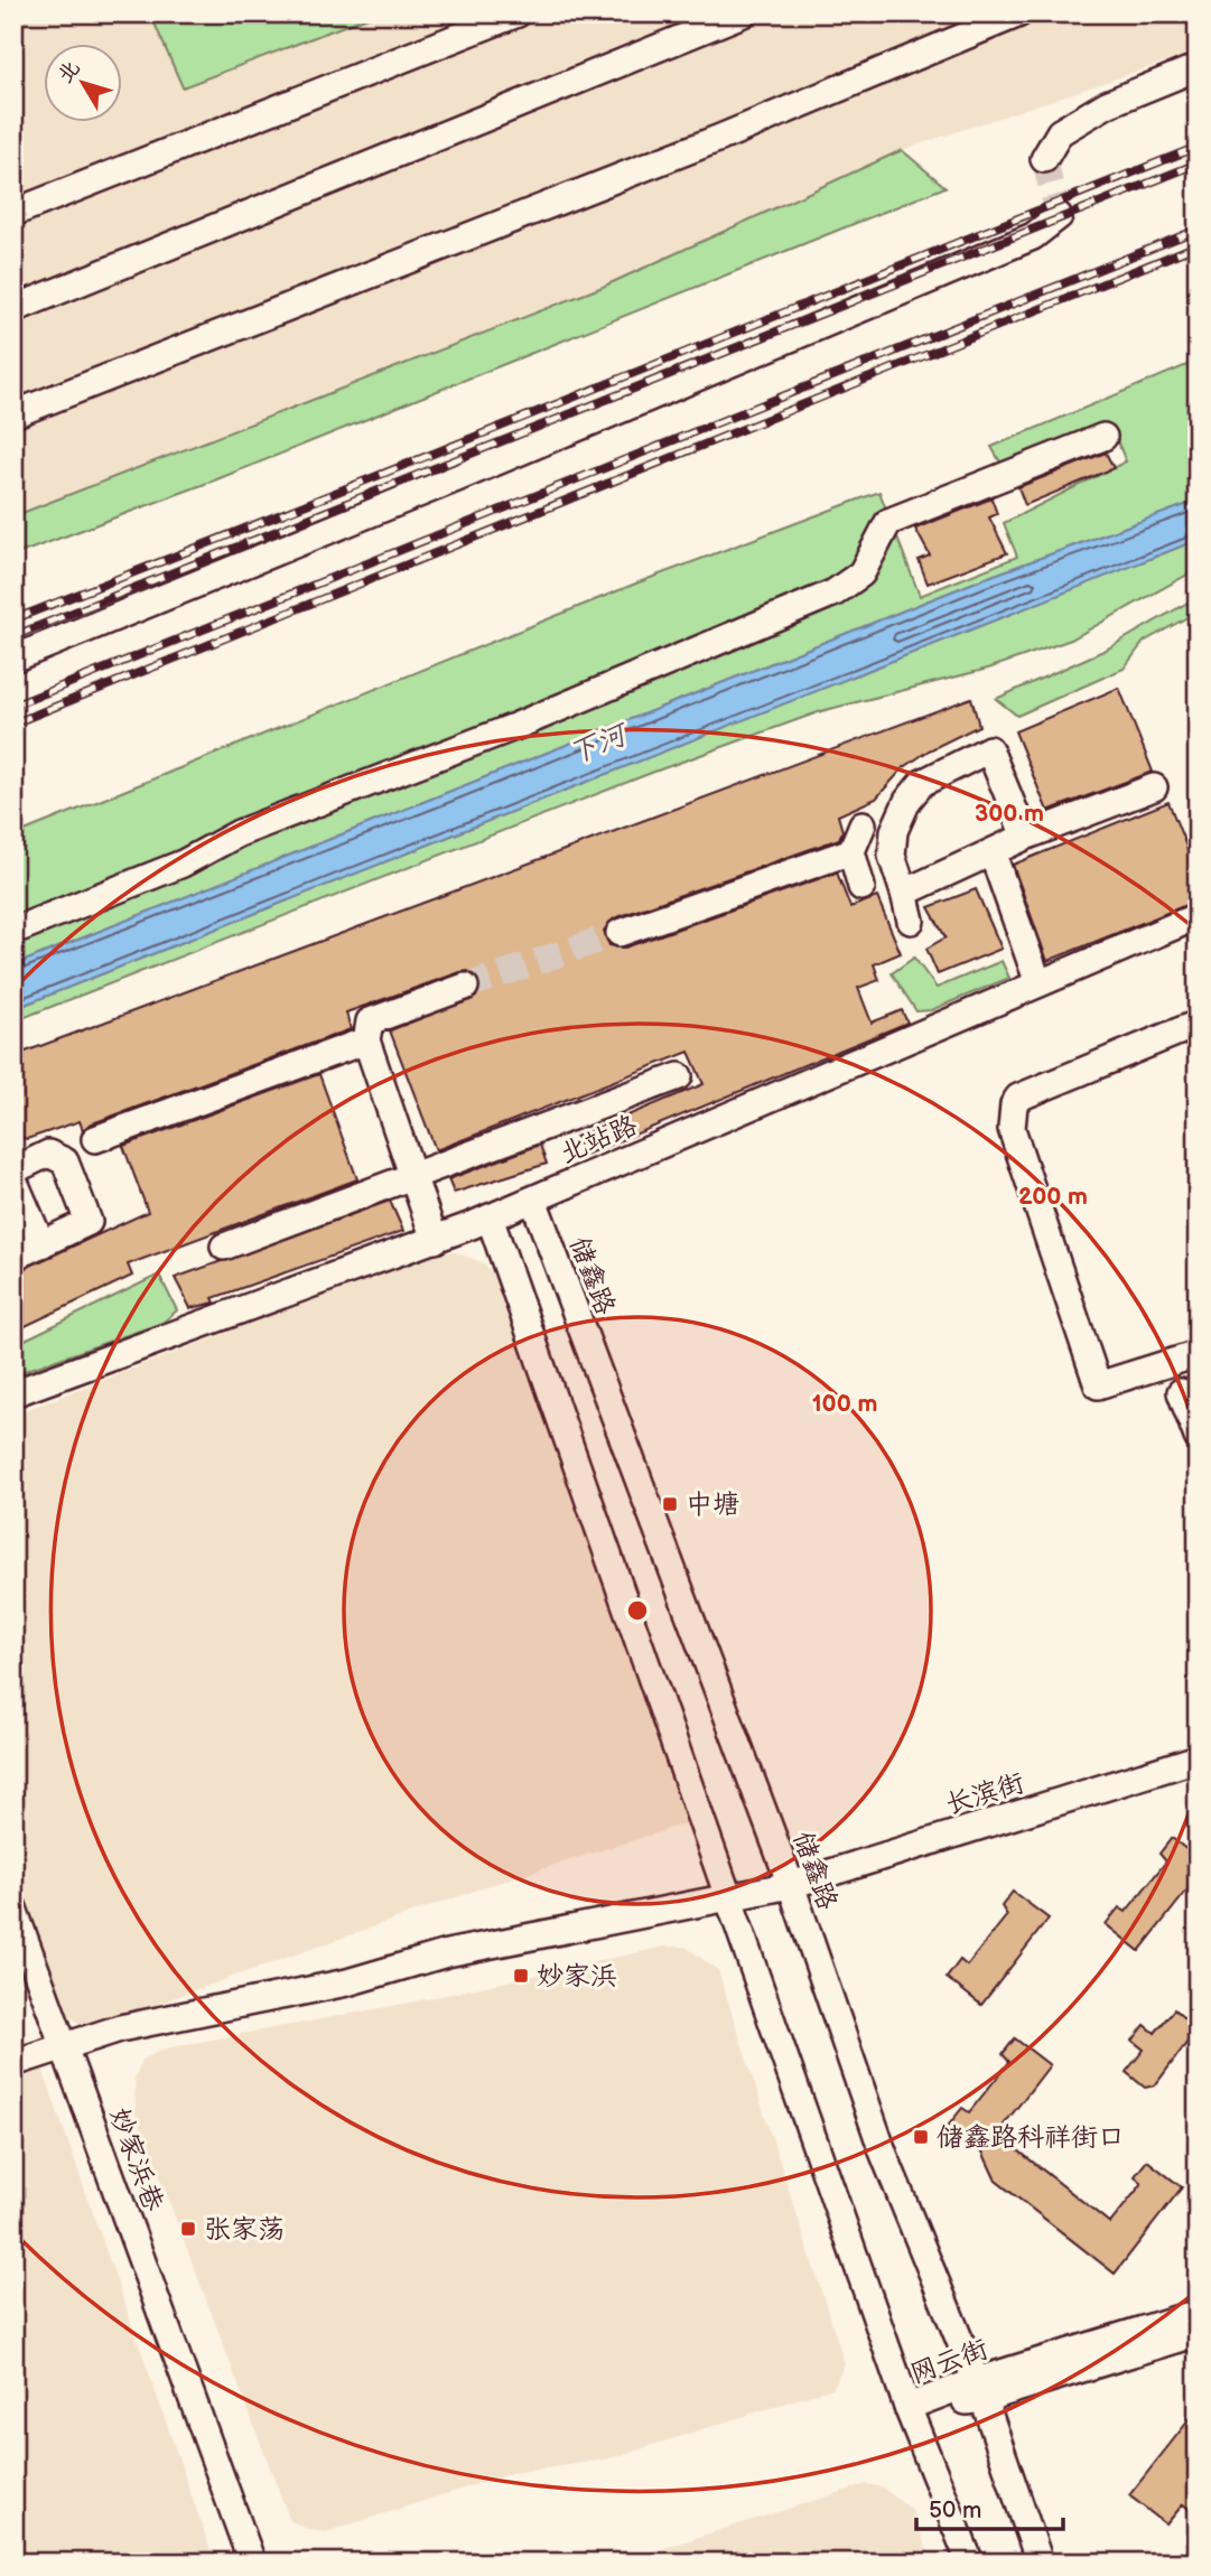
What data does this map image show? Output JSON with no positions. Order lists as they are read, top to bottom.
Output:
{
  "streets": {
    "street": [
      "北站路",
      "储鑫路",
      "长滨街",
      "妙家浜巷",
      "网云街"
    ]
  },
  "crossings": [
    ["北站路", "储鑫路"],
    ["储鑫路", "长滨街"],
    ["储鑫路", "网云街"],
    ["长滨街", "妙家浜巷"]
  ],
  "water": ["下河"],
  "places": {
    "transit": [
      "中塘",
      "妙家浜",
      "储鑫路科祥街口",
      "张家荡"
    ]
  },
  "scale_bar": "50 m",
  "north": "top left",
  "rings": ["300 m", "200 m", "100 m"]
}
